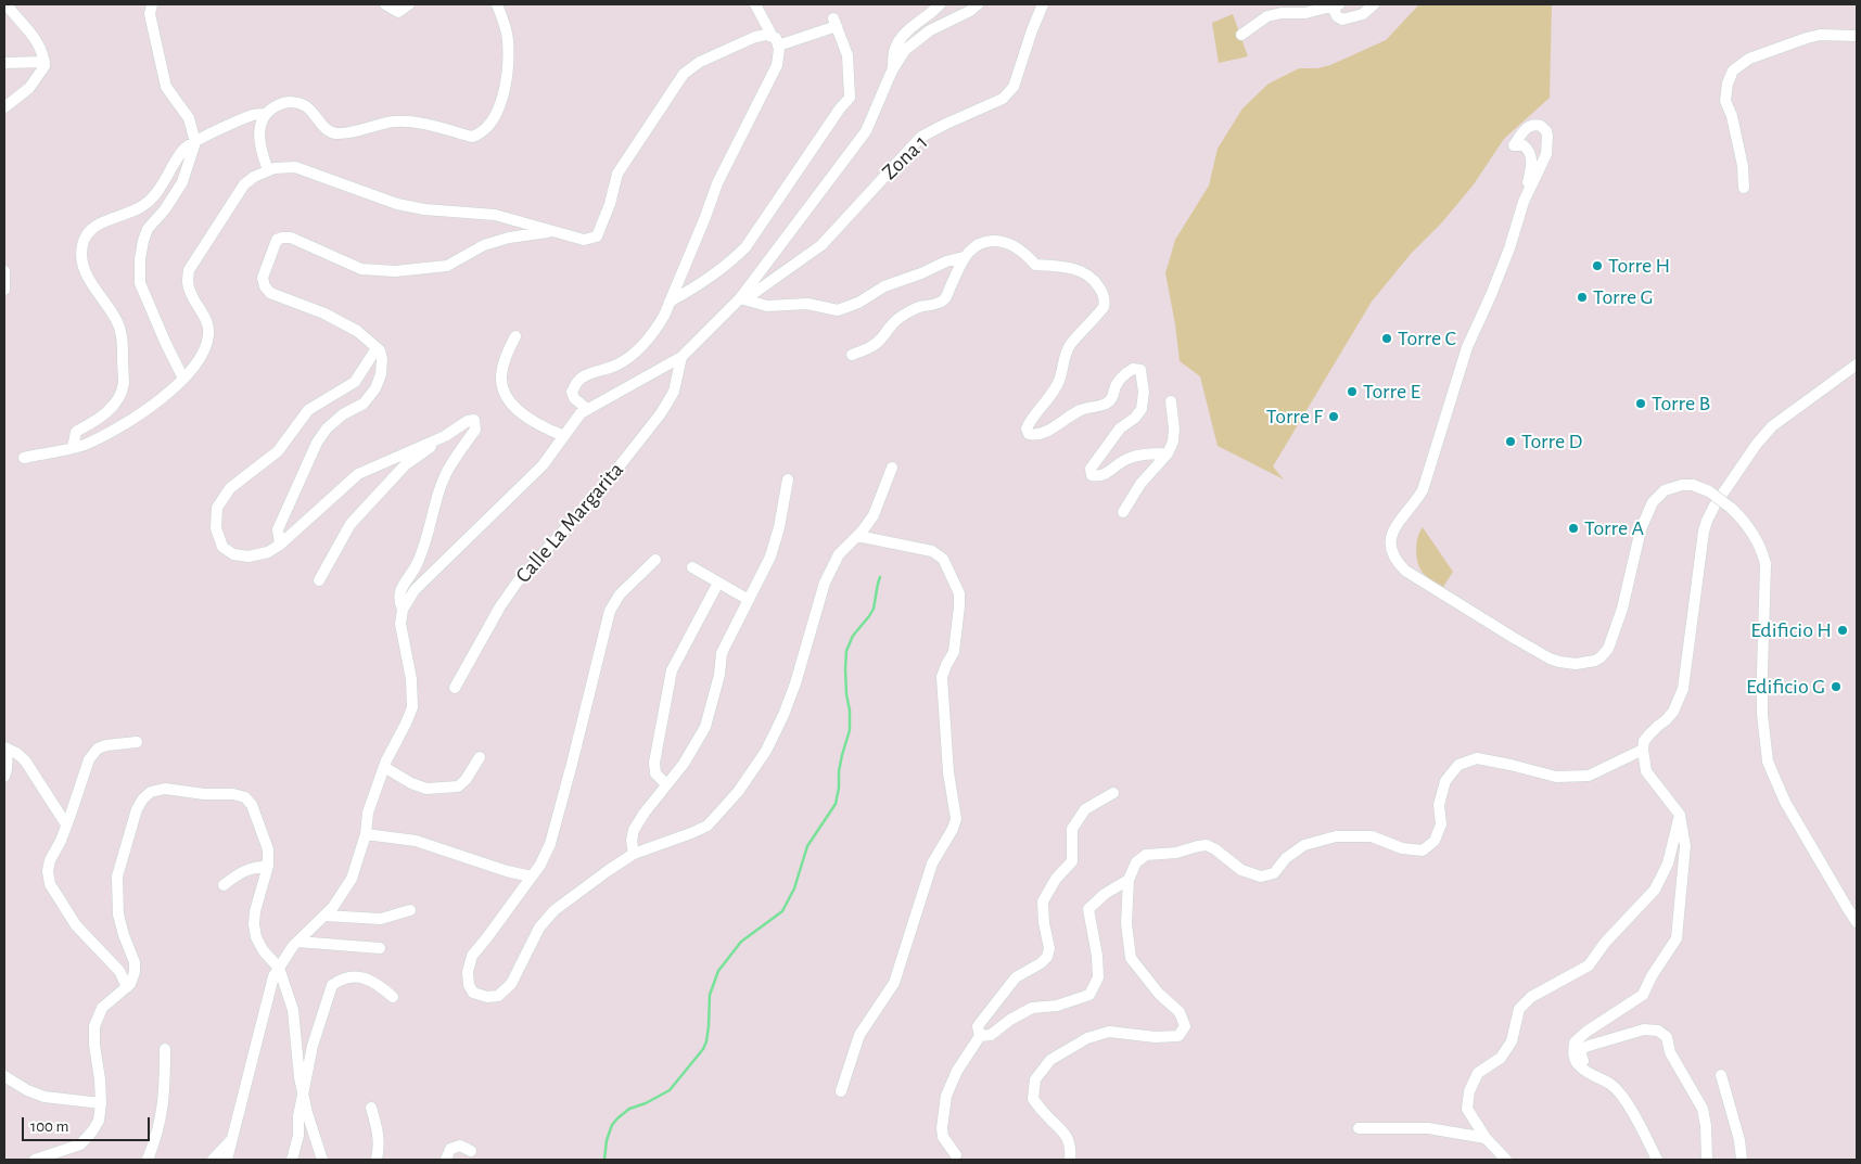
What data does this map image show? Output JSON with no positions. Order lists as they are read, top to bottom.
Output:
{
  "streets": {
    "street": ["Zona 1", "Calle La Margarita"]
  },
  "places": [
    "Torre H",
    "Torre G",
    "Torre C",
    "Torre E",
    "Torre B",
    "Torre F",
    "Torre D",
    "Torre A",
    "Edificio H",
    "Edificio G"
  ],
  "scale_bar": "100 m"
}
